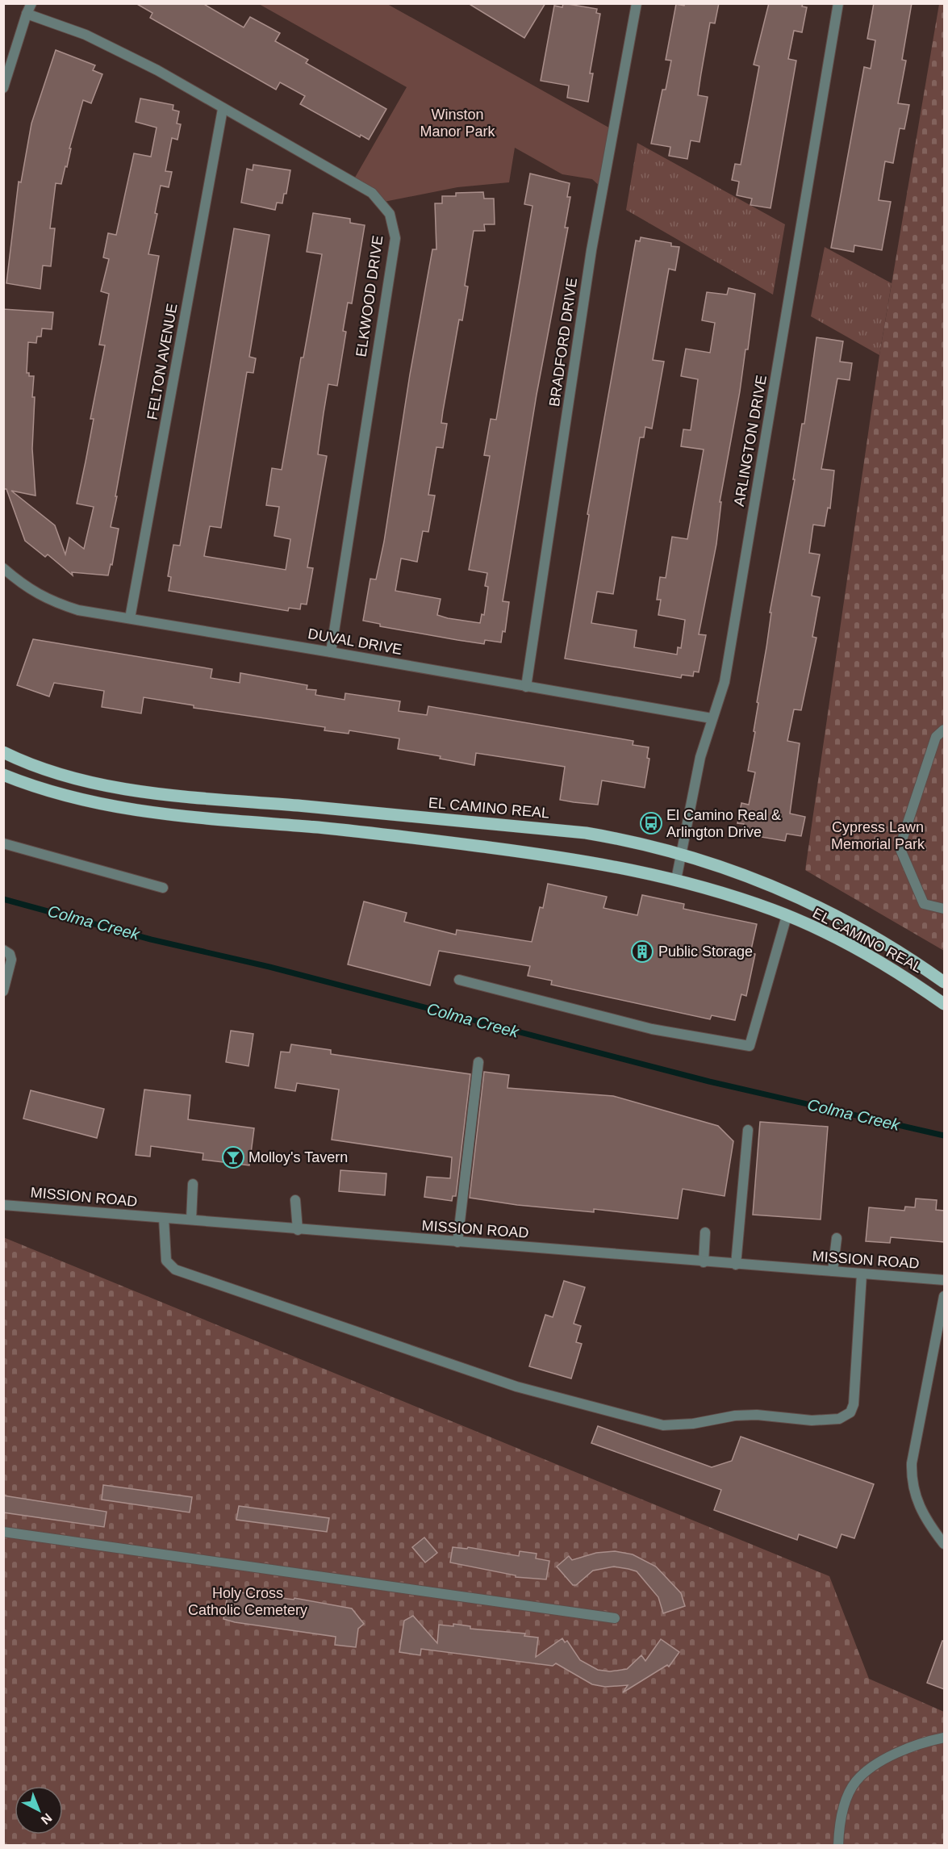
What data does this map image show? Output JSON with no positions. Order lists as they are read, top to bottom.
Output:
{
  "streets": {
    "main road": ["EL CAMINO REAL"],
    "street": [
      "ELKWOOD DRIVE",
      "BRADFORD DRIVE",
      "FELTON AVENUE",
      "ARLINGTON DRIVE",
      "DUVAL DRIVE",
      "MISSION ROAD"
    ]
  },
  "crossings": [
    ["ELKWOOD DRIVE", "FELTON AVENUE"],
    ["ELKWOOD DRIVE", "DUVAL DRIVE"],
    ["BRADFORD DRIVE", "DUVAL DRIVE"],
    ["FELTON AVENUE", "DUVAL DRIVE"],
    ["ARLINGTON DRIVE", "DUVAL DRIVE"],
    ["ARLINGTON DRIVE", "EL CAMINO REAL"]
  ],
  "water": ["Colma Creek"],
  "parks": ["Winston Manor Park", "Cypress Lawn Memorial Park", "Holy Cross Catholic Cemetery"],
  "places": {
    "bus stop": ["El Camino Real & Arlington Drive"],
    "building": ["Public Storage"],
    "bar": ["Molloy's Tavern"]
  },
  "north": "bottom right"
}
